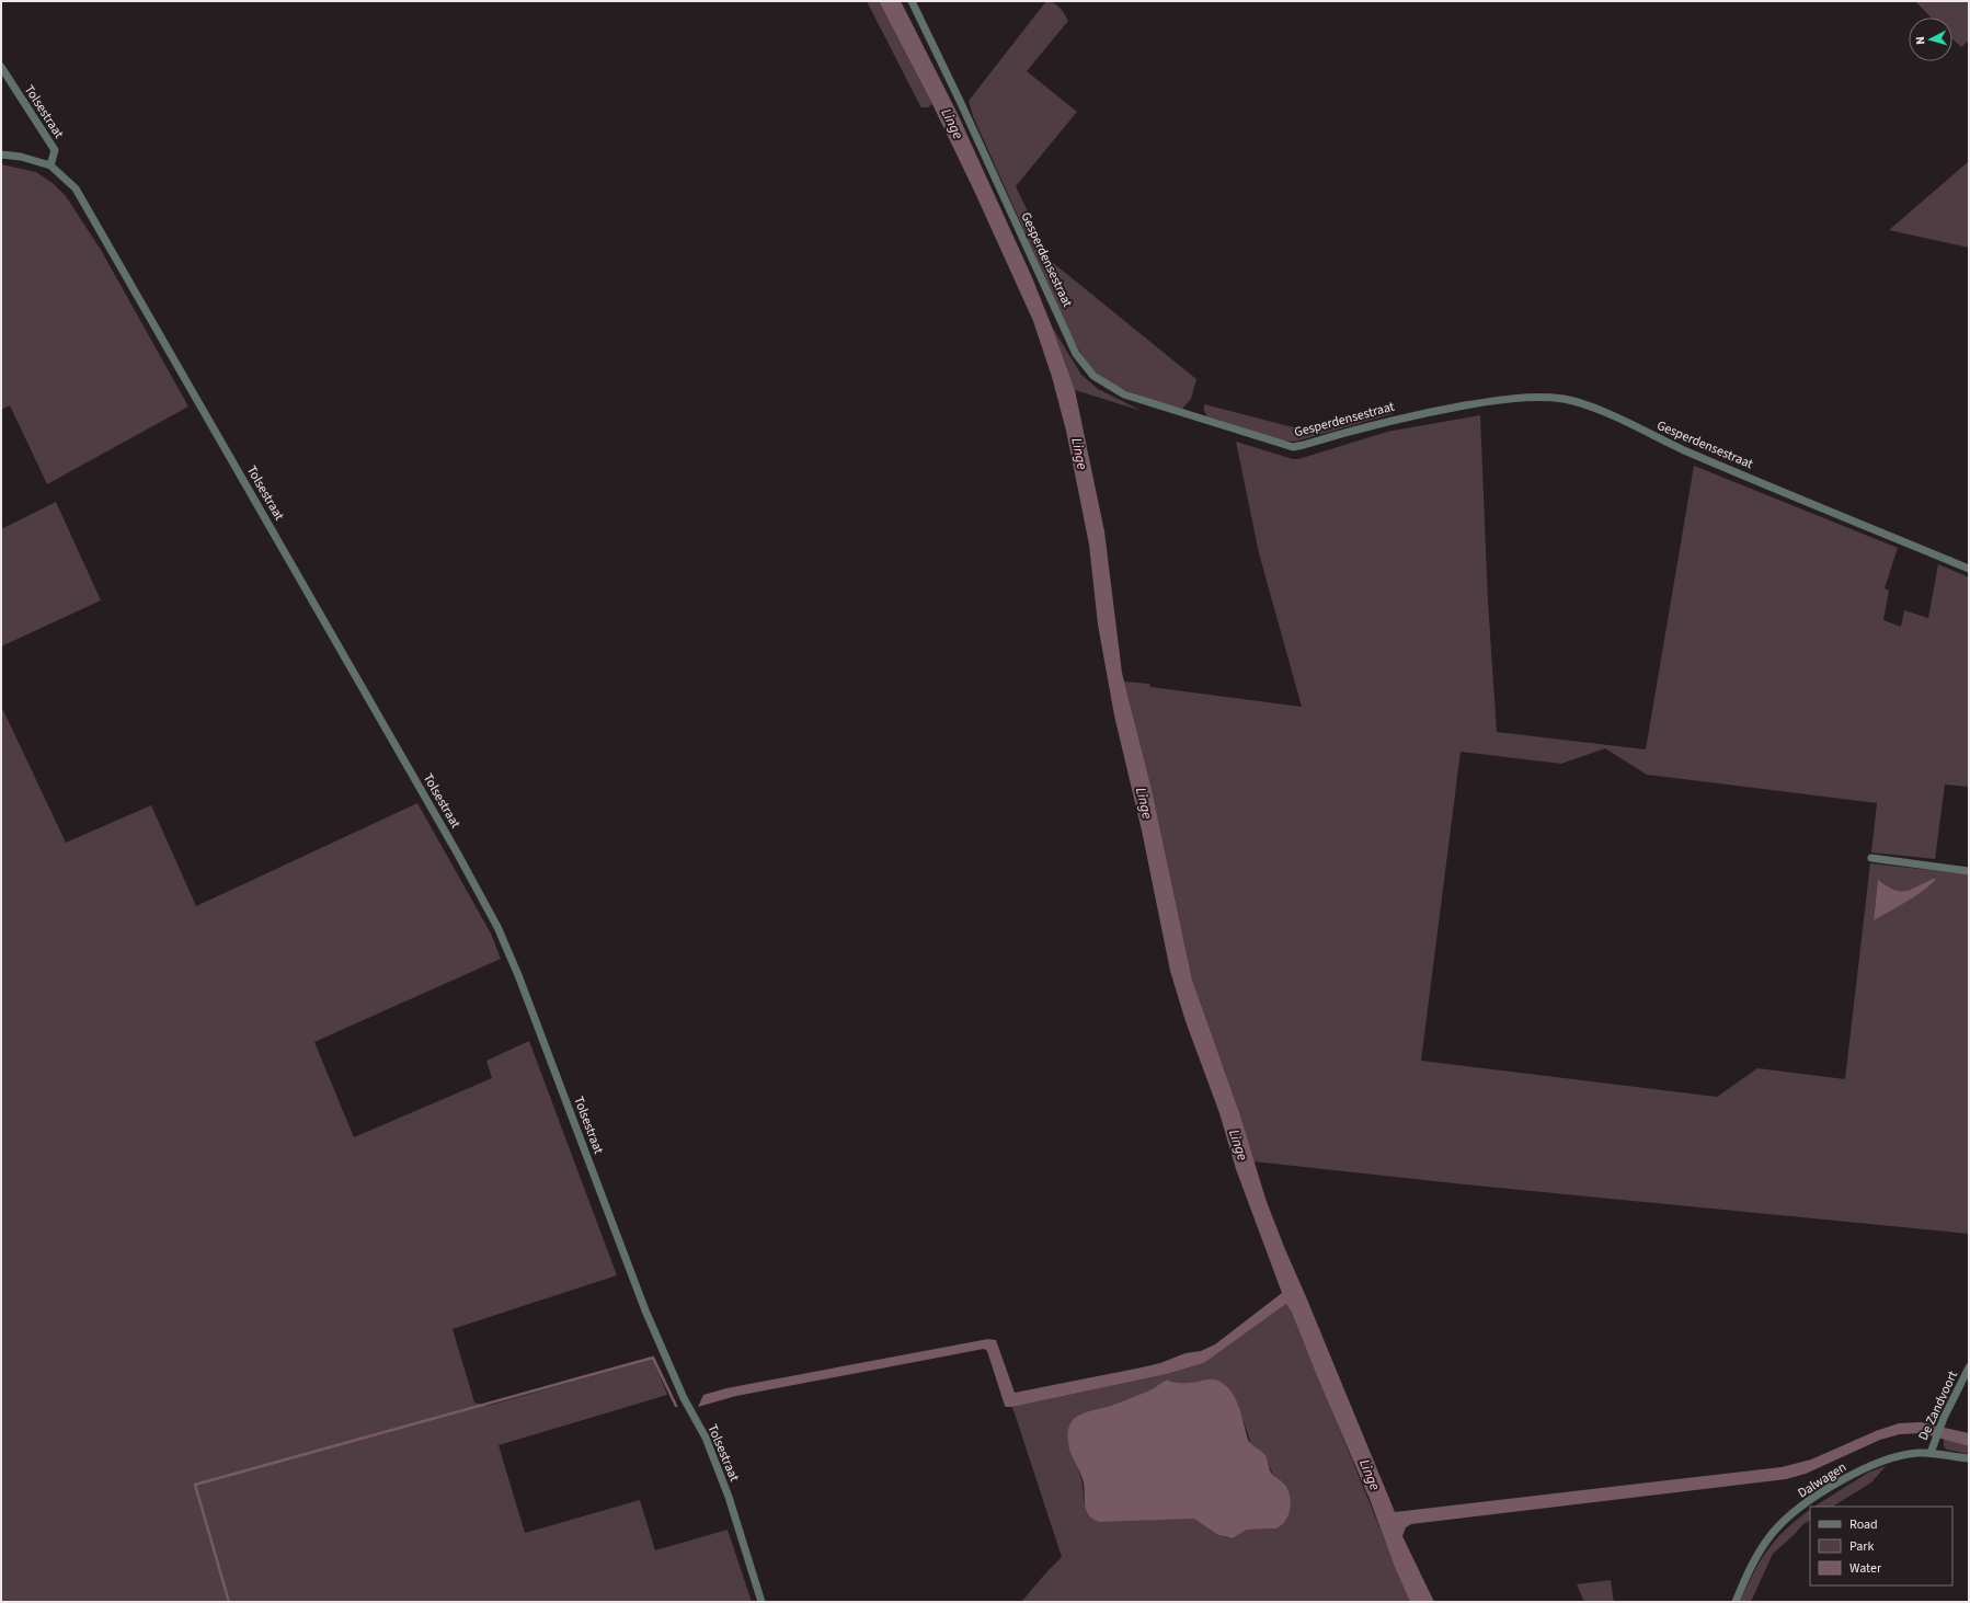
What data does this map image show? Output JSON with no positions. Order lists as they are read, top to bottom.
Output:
{
  "streets": {
    "street": [
      "Tolsestraat",
      "Gesperdensestraat",
      "De Zandvoort",
      "Dalwagen"
    ]
  },
  "crossings": [
    ["De Zandvoort", "Dalwagen"]
  ],
  "water": ["Linge"],
  "legend": ["Road", "Park", "Water"],
  "north": "left"
}
